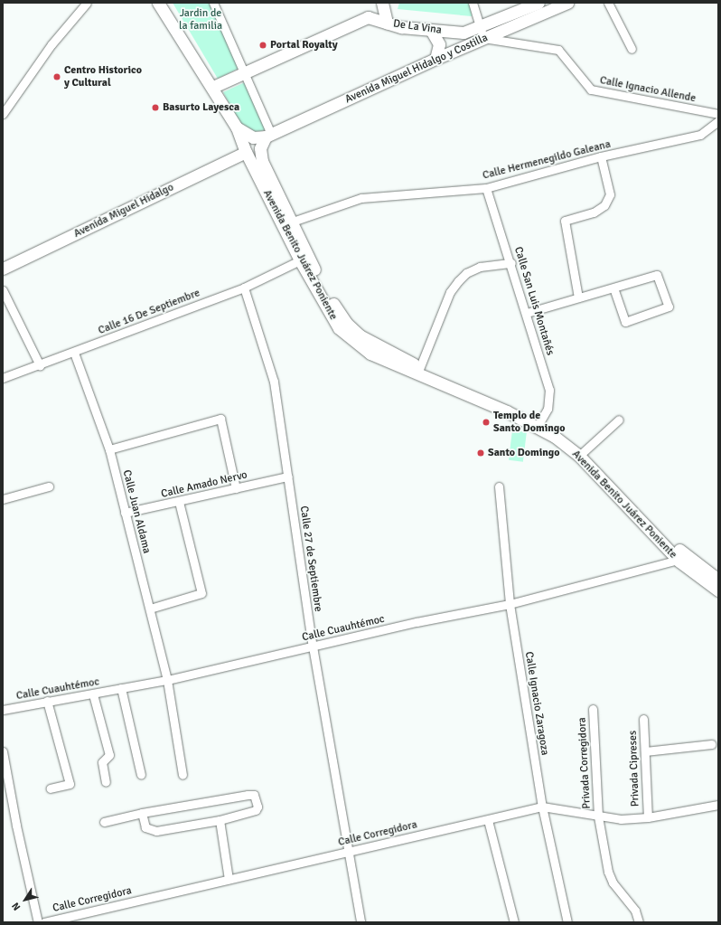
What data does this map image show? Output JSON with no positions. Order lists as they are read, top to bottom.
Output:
{
  "streets": {
    "street": [
      "De La Vina",
      "Avenida Miguel Hidalgo y Costilla",
      "Calle Ignacio Allende",
      "Calle Hermenegildo Galeana",
      "Avenida Miguel Hidalgo",
      "Avenida Benito Juárez Poniente",
      "Calle San Luis Montañés",
      "Calle 16 De Septiembre",
      "Calle Amado Nervo",
      "Calle Juan Aldama",
      "Calle 27 de Septiembre",
      "Calle Cuauhtémoc",
      "Calle Ignacio Zaragoza",
      "Privada Corregidora",
      "Privada Cipreses",
      "Calle Corregidora"
    ]
  },
  "crossings": [
    ["De La Vina", "Avenida Miguel Hidalgo y Costilla"],
    ["De La Vina", "Avenida Benito Juárez Poniente"],
    ["Avenida Miguel Hidalgo y Costilla", "Calle Ignacio Allende"],
    ["Avenida Miguel Hidalgo y Costilla", "Avenida Benito Juárez Poniente"],
    ["Calle Hermenegildo Galeana", "Avenida Benito Juárez Poniente"],
    ["Calle Hermenegildo Galeana", "Calle San Luis Montañés"],
    ["Avenida Miguel Hidalgo", "Avenida Benito Juárez Poniente"],
    ["Avenida Benito Juárez Poniente", "Calle San Luis Montañés"],
    ["Avenida Benito Juárez Poniente", "Calle 16 De Septiembre"],
    ["Avenida Benito Juárez Poniente", "Calle Cuauhtémoc"],
    ["Calle 16 De Septiembre", "Calle Juan Aldama"],
    ["Calle 16 De Septiembre", "Calle 27 de Septiembre"],
    ["Calle Amado Nervo", "Calle Juan Aldama"],
    ["Calle Amado Nervo", "Calle 27 de Septiembre"],
    ["Calle Juan Aldama", "Calle Cuauhtémoc"],
    ["Calle 27 de Septiembre", "Calle Cuauhtémoc"],
    ["Calle 27 de Septiembre", "Calle Corregidora"],
    ["Calle Cuauhtémoc", "Calle Ignacio Zaragoza"],
    ["Calle Ignacio Zaragoza", "Calle Corregidora"],
    ["Privada Corregidora", "Calle Corregidora"],
    ["Privada Cipreses", "Calle Corregidora"]
  ],
  "parks": ["Jardin de la familia"],
  "places": [
    "Portal Royalty",
    "Centro Historico y Cultural",
    "Basurto Layesca",
    "Templo de Santo Domingo",
    "Santo Domingo"
  ],
  "north": "bottom left"
}
